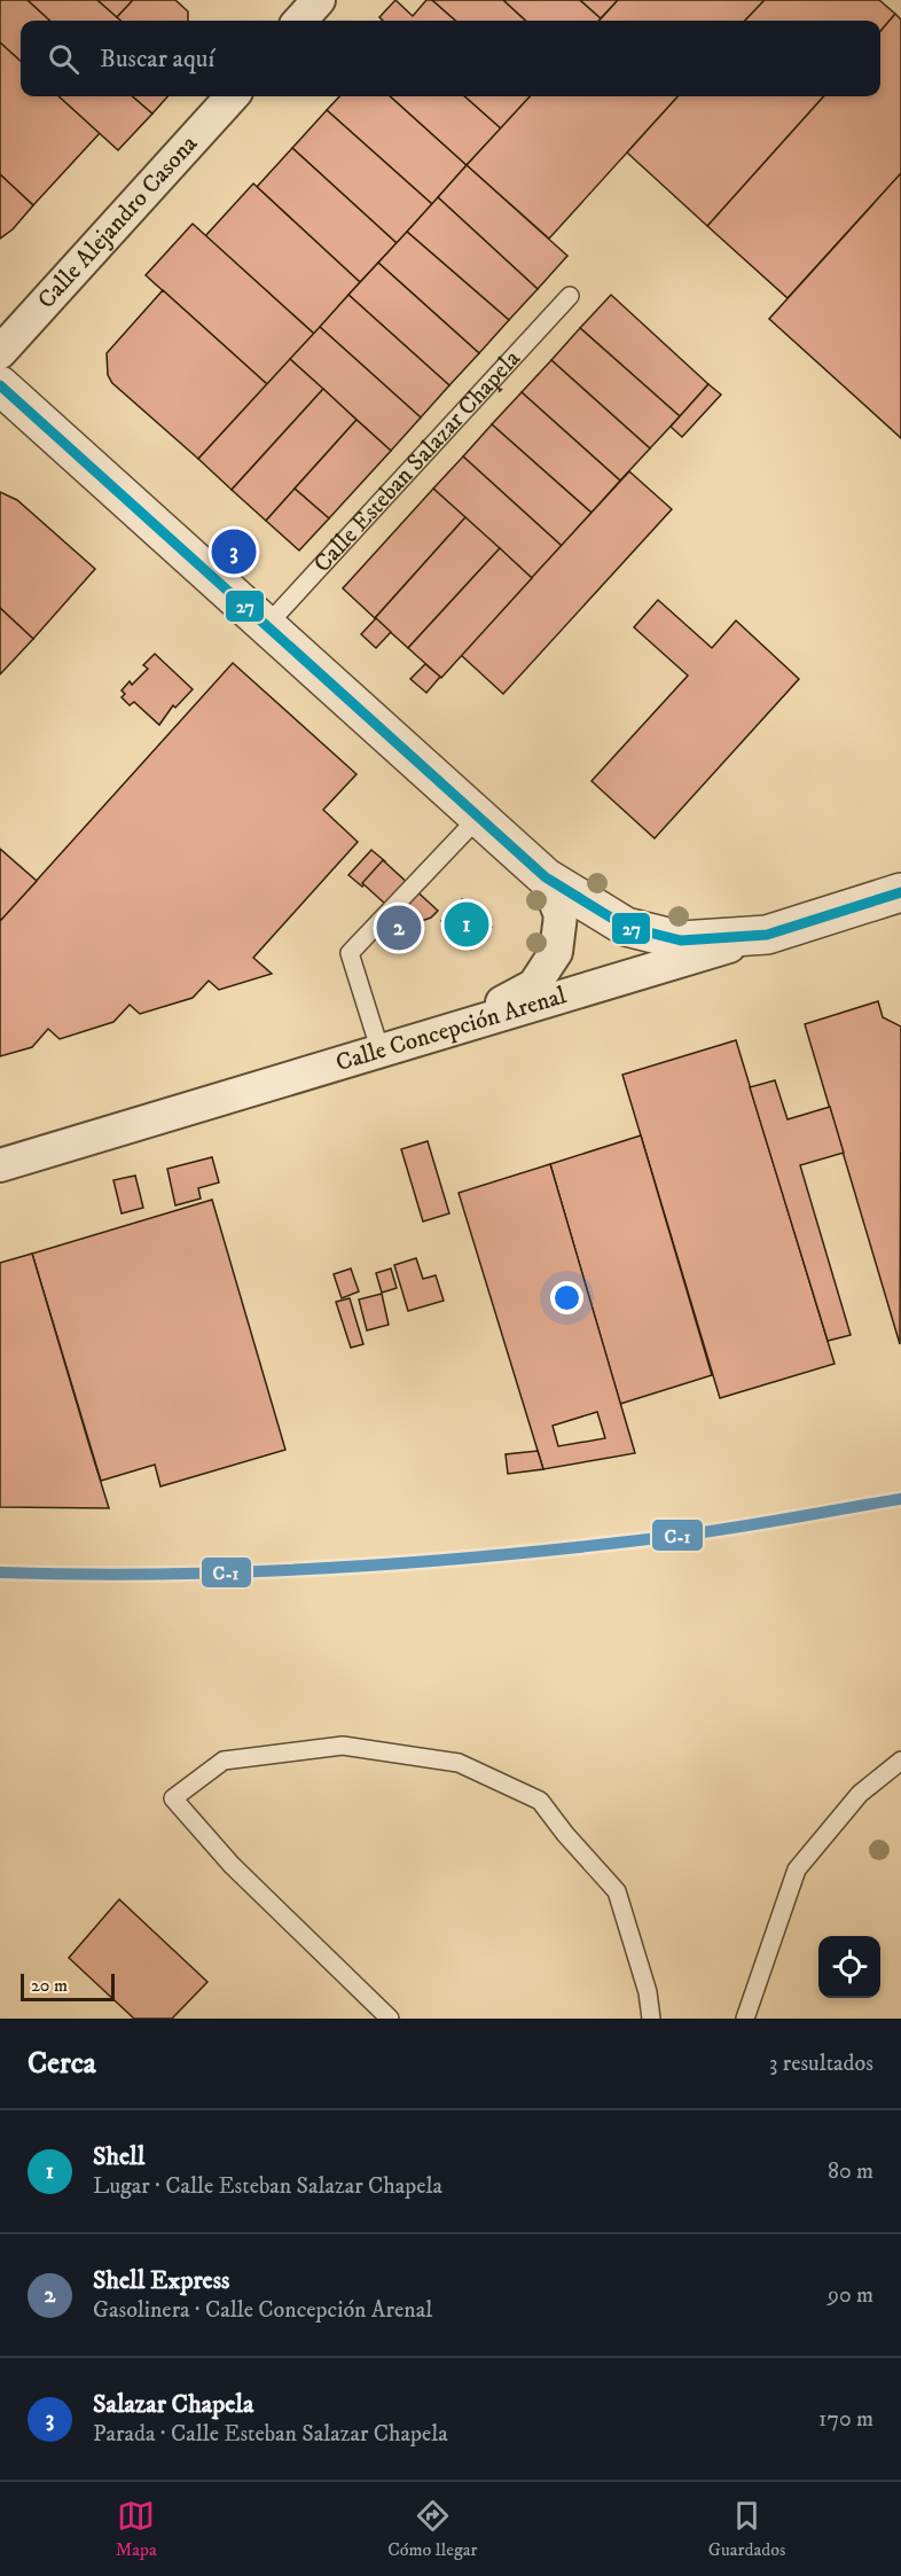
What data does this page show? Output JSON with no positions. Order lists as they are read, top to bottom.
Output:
{
  "streets": {
    "street": ["Calle Alejandro Casona", "Calle Concepción Arenal"],
    "lane": ["Calle Esteban Salazar Chapela"]
  },
  "lines": ["transit line 27", "transit line C-1"],
  "scale_bar": "20 m",
  "page": {
    "search": "Buscar aquí",
    "pins": ["3", "1", "2"],
    "scale": "20 m",
    "heading": ["Cerca", "3 resultados"],
    "list": [
      {
        "mark": "1",
        "name": "Shell",
        "note": "Lugar · Calle Esteban Salazar Chapela",
        "value": "80 m"
      },
      {
        "mark": "2",
        "name": "Shell Express",
        "note": "Gasolinera · Calle Concepción Arenal",
        "value": "90 m"
      },
      {
        "mark": "3",
        "name": "Salazar Chapela",
        "note": "Parada · Calle Esteban Salazar Chapela",
        "value": "170 m"
      }
    ],
    "nav": ["Mapa", "Cómo llegar", "Guardados"]
  }
}
